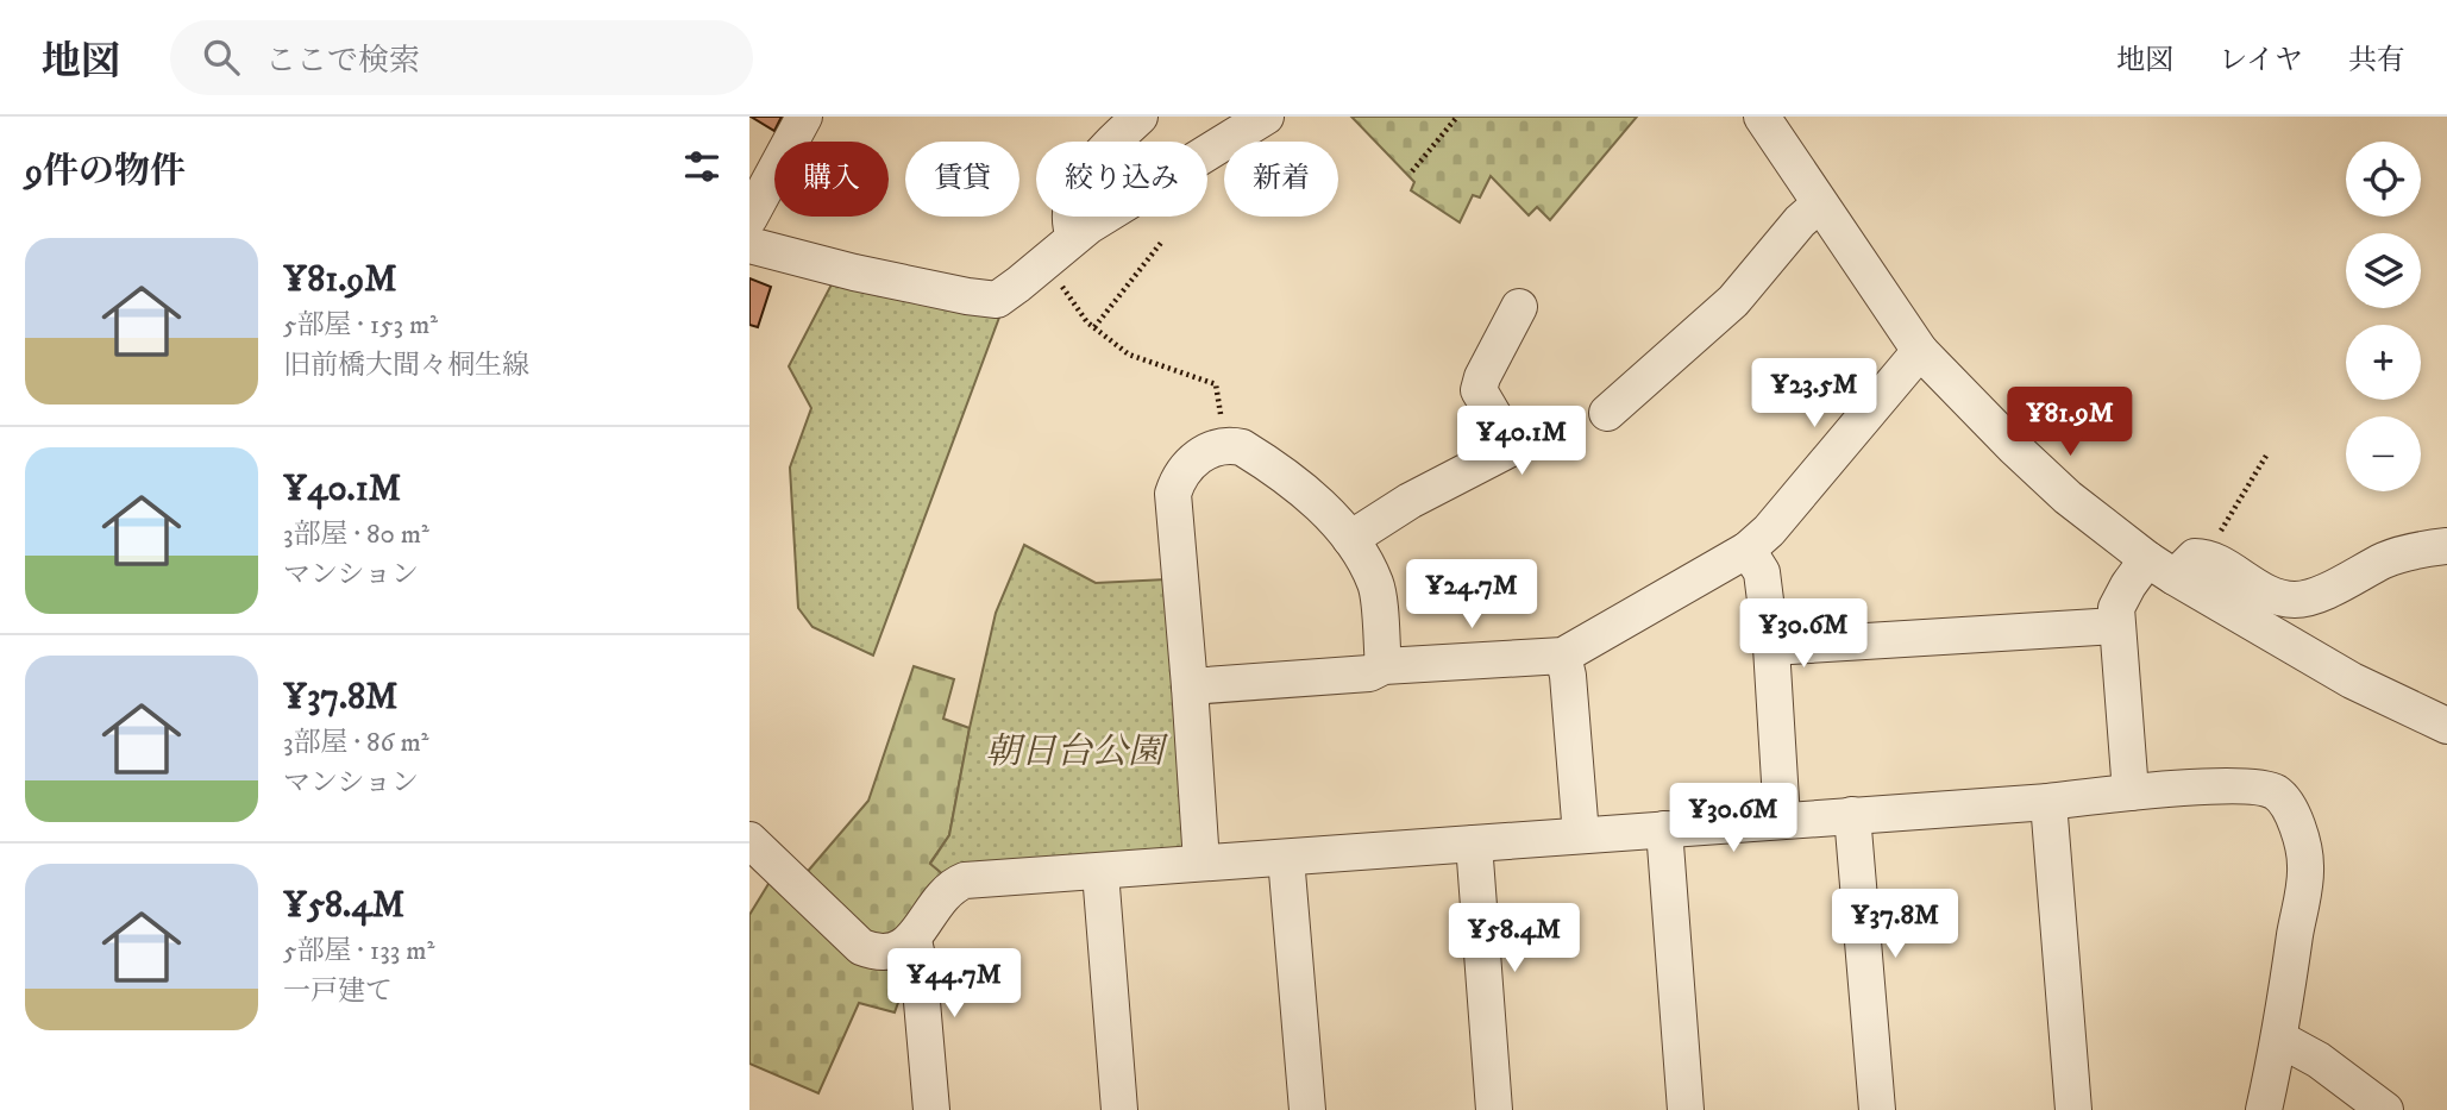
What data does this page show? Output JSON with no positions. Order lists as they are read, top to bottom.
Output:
{
  "parks": ["朝日台公園"],
  "page": {
    "header": "地図",
    "search": "ここで検索",
    "nav": ["地図", "レイヤ", "共有"],
    "heading": "9件の物件",
    "map_buttons": ["+", "−"],
    "chip": [
      "購入",
      "賃貸",
      "絞り込み",
      "新着"
    ],
    "list": [
      {
        "name": "¥81.9M",
        "note": "5部屋 · 153 m² · 旧前橋大間々桐生線"
      },
      {
        "name": "¥40.1M",
        "note": "3部屋 · 80 m² · マンション"
      },
      {
        "name": "¥37.8M",
        "note": "3部屋 · 86 m² · マンション"
      },
      {
        "name": "¥58.4M",
        "note": "5部屋 · 133 m² · 一戸建て"
      }
    ],
    "price": [
      "¥23.5M",
      "¥81.9M",
      "¥40.1M",
      "¥24.7M",
      "¥30.6M",
      "¥30.6M",
      "¥37.8M",
      "¥58.4M",
      "¥44.7M"
    ]
  }
}
